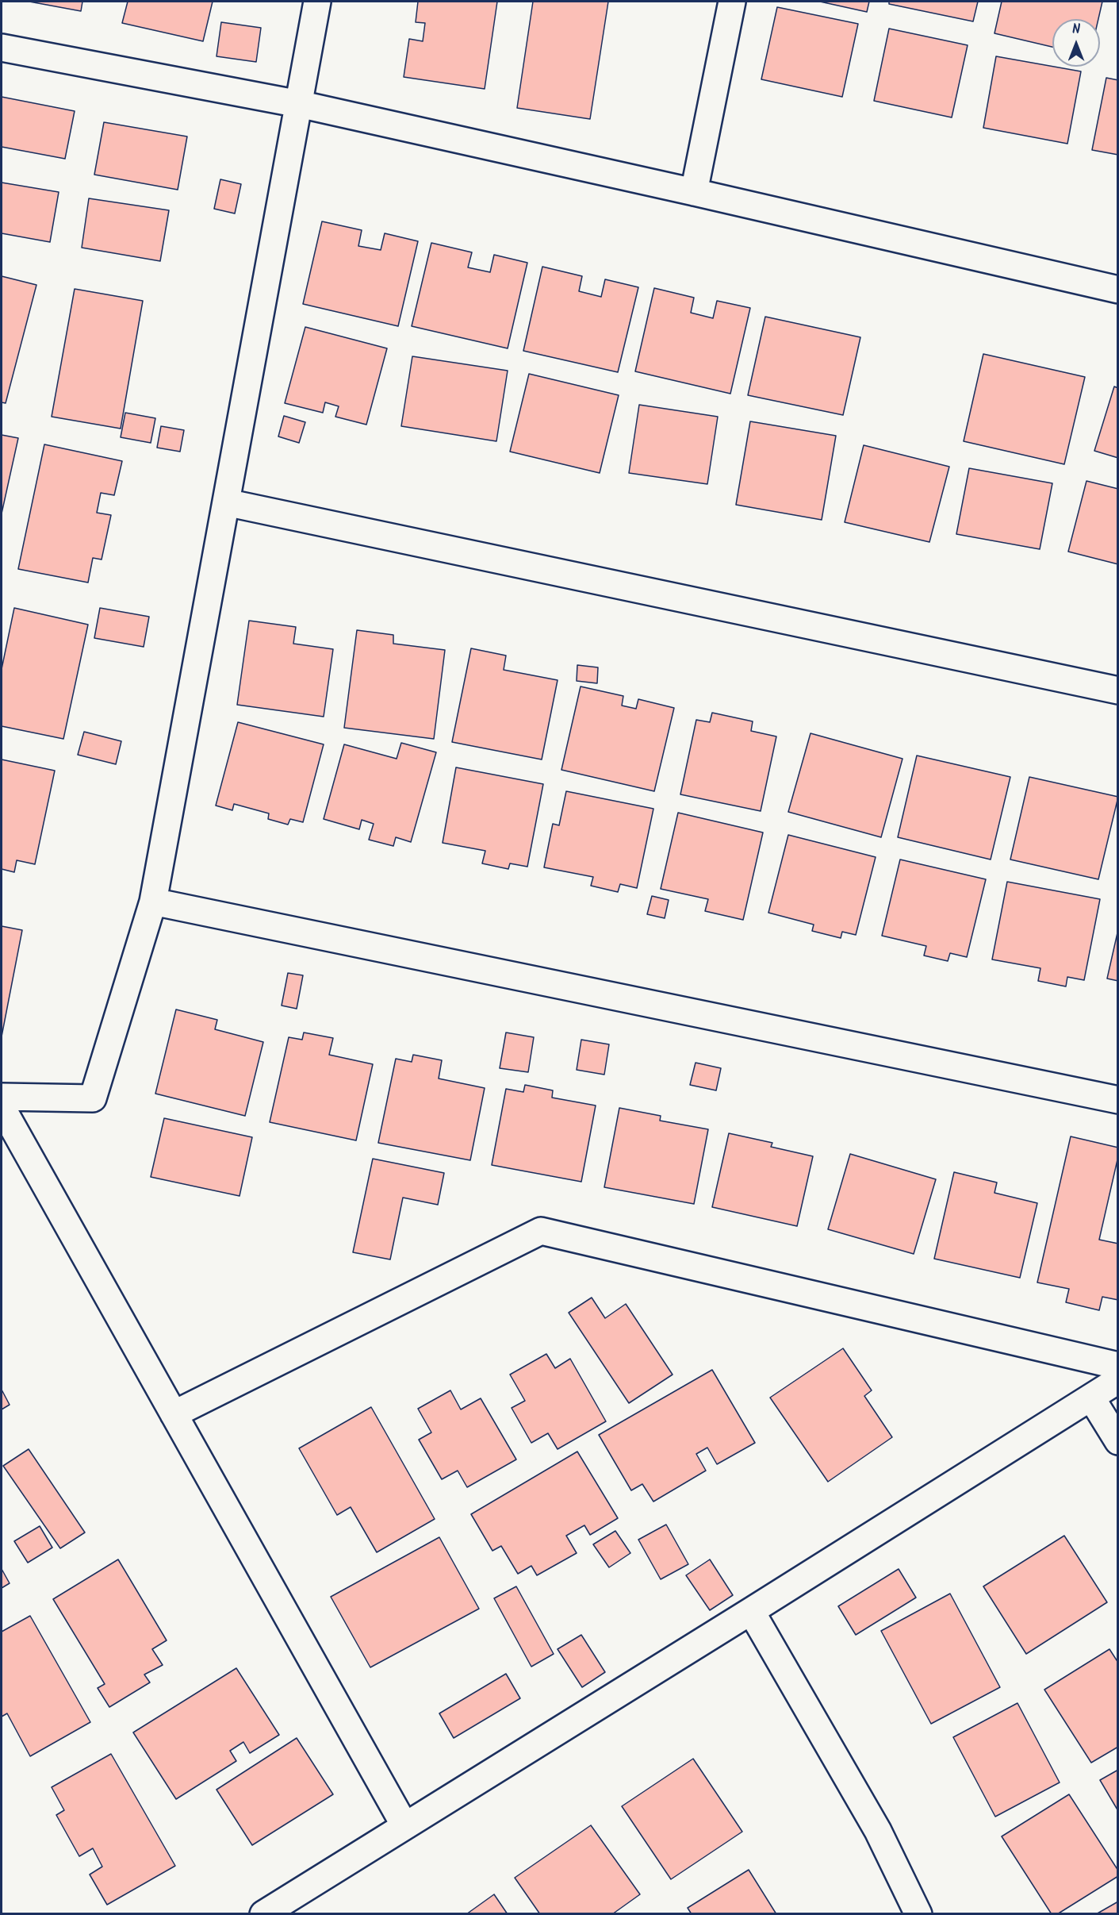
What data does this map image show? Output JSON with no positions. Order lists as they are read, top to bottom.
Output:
{
  "north": "top"
}
